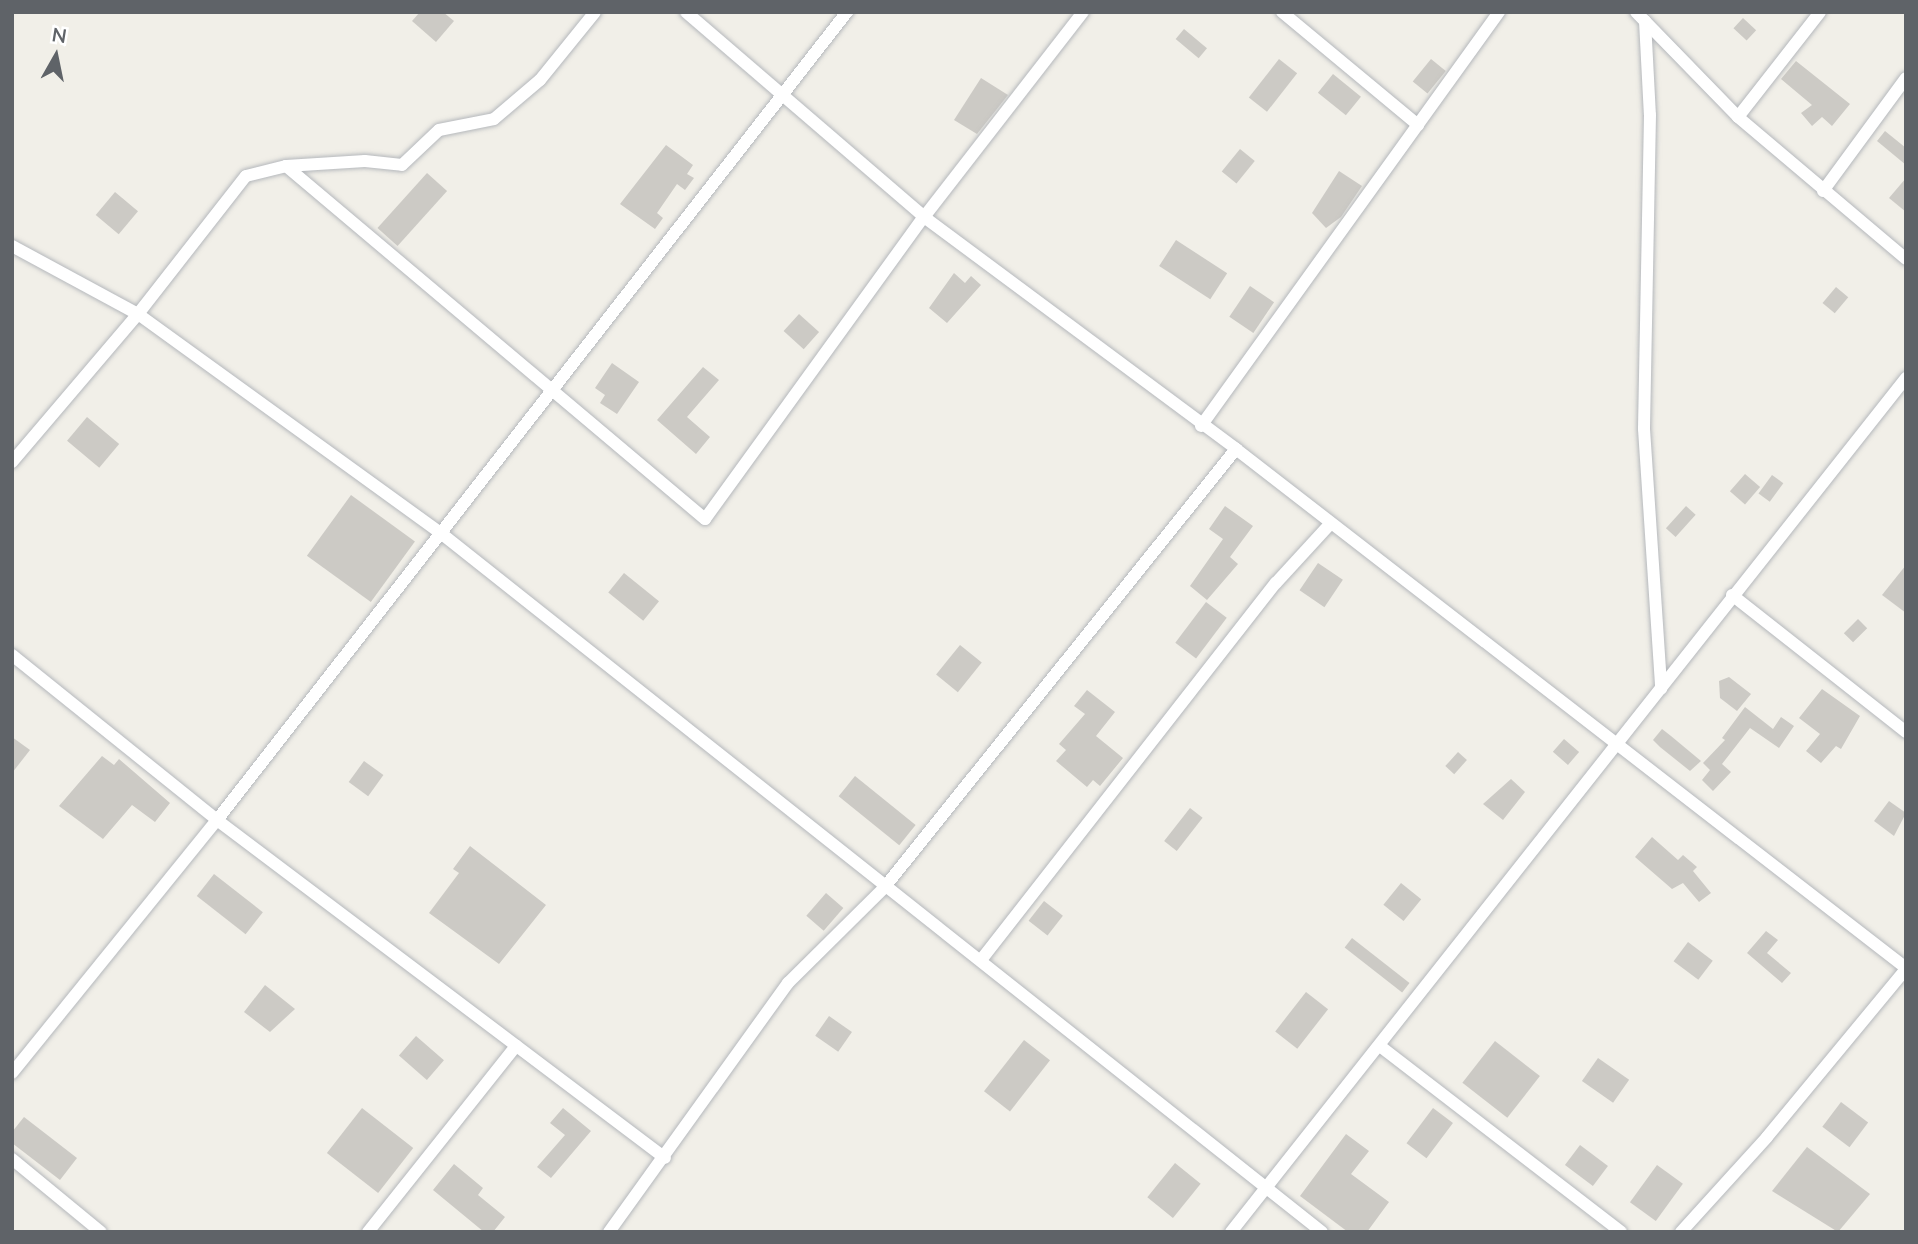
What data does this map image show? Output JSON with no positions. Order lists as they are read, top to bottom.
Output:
{
  "north": "top"
}
